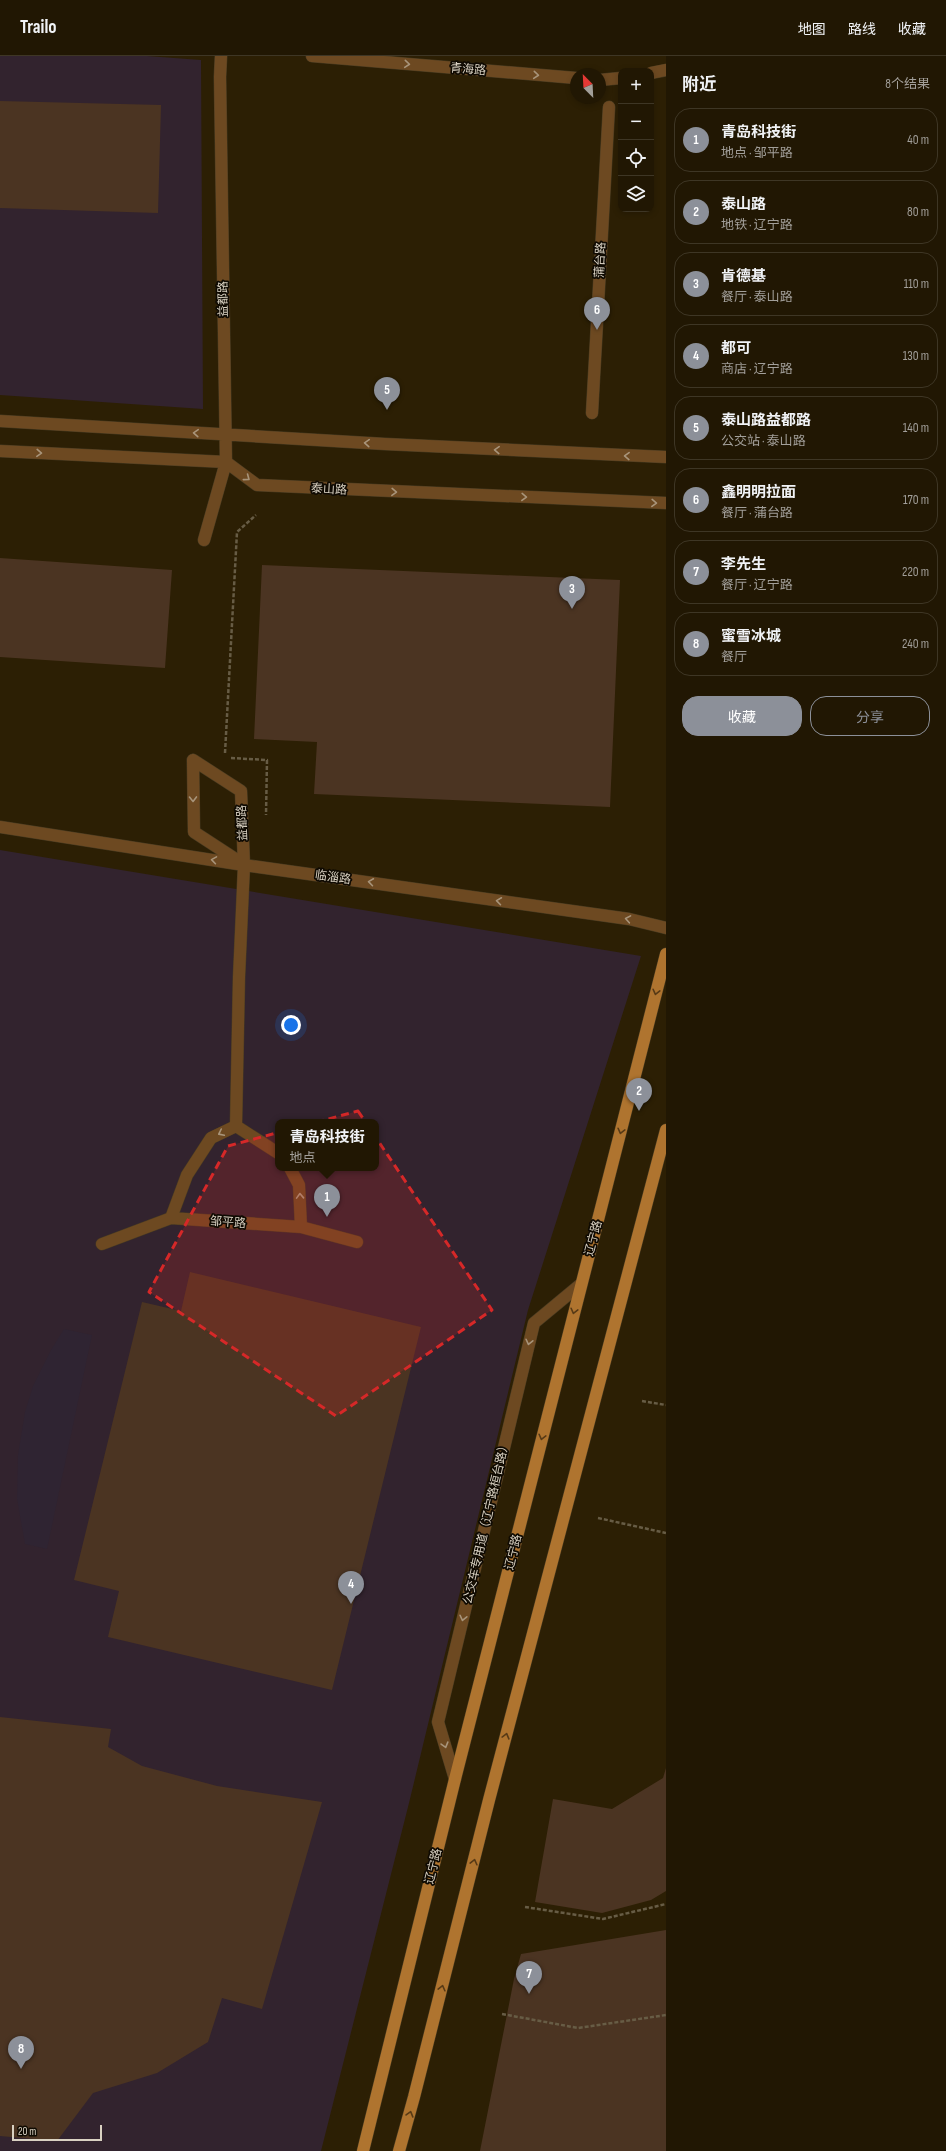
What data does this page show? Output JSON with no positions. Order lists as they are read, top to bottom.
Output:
{
  "streets": {
    "main road": ["辽宁路"],
    "street": [
      "青海路",
      "蒲台路",
      "益都路",
      "泰山路",
      "临淄路",
      "邹平路",
      "公交车专用道（辽宁路桓台路）"
    ]
  },
  "crossings": [
    ["益都路", "泰山路"],
    ["益都路", "临淄路"],
    ["辽宁路", "公交车专用道（辽宁路桓台路）"]
  ],
  "one_way": ["青海路", "临淄路", "公交车专用道（辽宁路桓台路）"],
  "scale_bar": "20 m",
  "north": "top left",
  "page": {
    "header": "Trailo",
    "nav": ["地图", "路线", "收藏"],
    "heading": ["附近", "8个结果"],
    "map_buttons": ["+", "−"],
    "list": [
      {
        "mark": "1",
        "name": "青岛科技街",
        "note": "地点 · 邹平路",
        "value": "40 m"
      },
      {
        "mark": "2",
        "name": "泰山路",
        "note": "地铁 · 辽宁路",
        "value": "80 m"
      },
      {
        "mark": "3",
        "name": "肯德基",
        "note": "餐厅 · 泰山路",
        "value": "110 m"
      },
      {
        "mark": "4",
        "name": "都可",
        "note": "商店 · 辽宁路",
        "value": "130 m"
      },
      {
        "mark": "5",
        "name": "泰山路益都路",
        "note": "公交站 · 泰山路",
        "value": "140 m"
      },
      {
        "mark": "6",
        "name": "鑫明明拉面",
        "note": "餐厅 · 蒲台路",
        "value": "170 m"
      },
      {
        "mark": "7",
        "name": "李先生",
        "note": "餐厅 · 辽宁路",
        "value": "220 m"
      },
      {
        "mark": "8",
        "name": "蜜雪冰城",
        "note": "餐厅",
        "value": "240 m"
      }
    ],
    "pins": [
      "6",
      "5",
      "3",
      "2",
      "1",
      "4",
      "7",
      "8"
    ],
    "buttons": ["收藏", "分享"],
    "popup": ["青岛科技街", "地点"],
    "scale": "20 m"
  }
}
